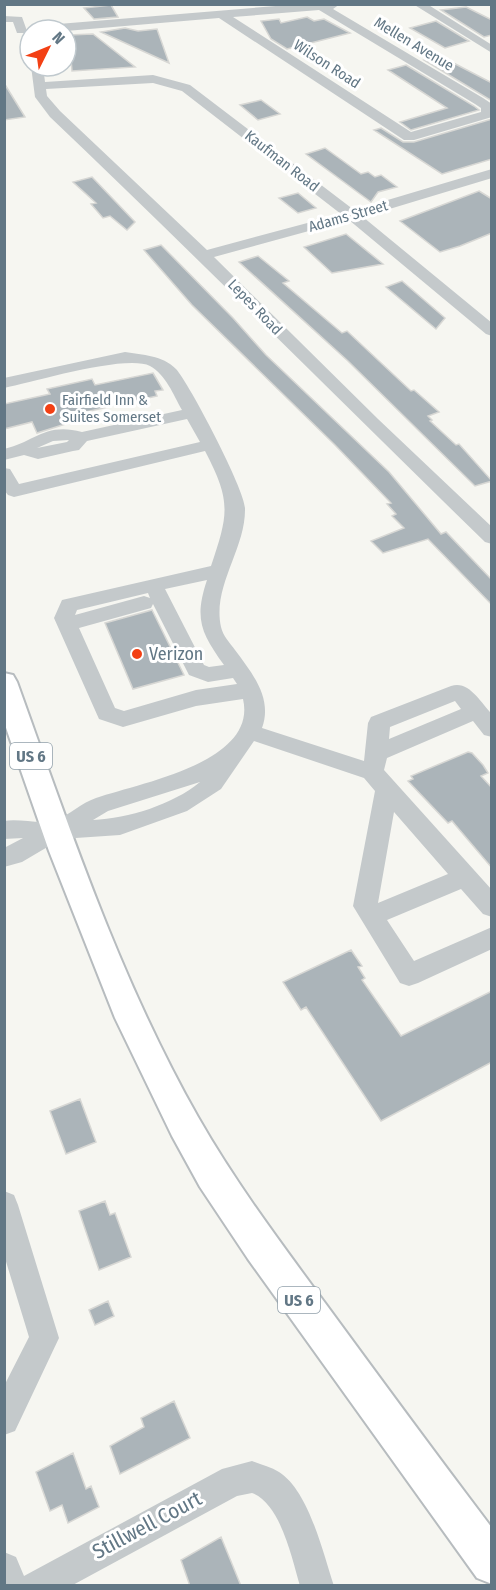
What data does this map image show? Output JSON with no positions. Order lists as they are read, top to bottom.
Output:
{
  "streets": {
    "main road": ["US 6"],
    "street": [
      "Mellen Avenue",
      "Wilson Road",
      "Kaufman Road",
      "Adams Street",
      "Lepes Road",
      "Stillwell Court"
    ]
  },
  "crossings": [
    ["Mellen Avenue", "Wilson Road"],
    ["Kaufman Road", "Adams Street"],
    ["Kaufman Road", "Lepes Road"],
    ["Adams Street", "Lepes Road"]
  ],
  "places": ["Fairfield Inn & Suites Somerset", "Verizon"],
  "north": "top right"
}
